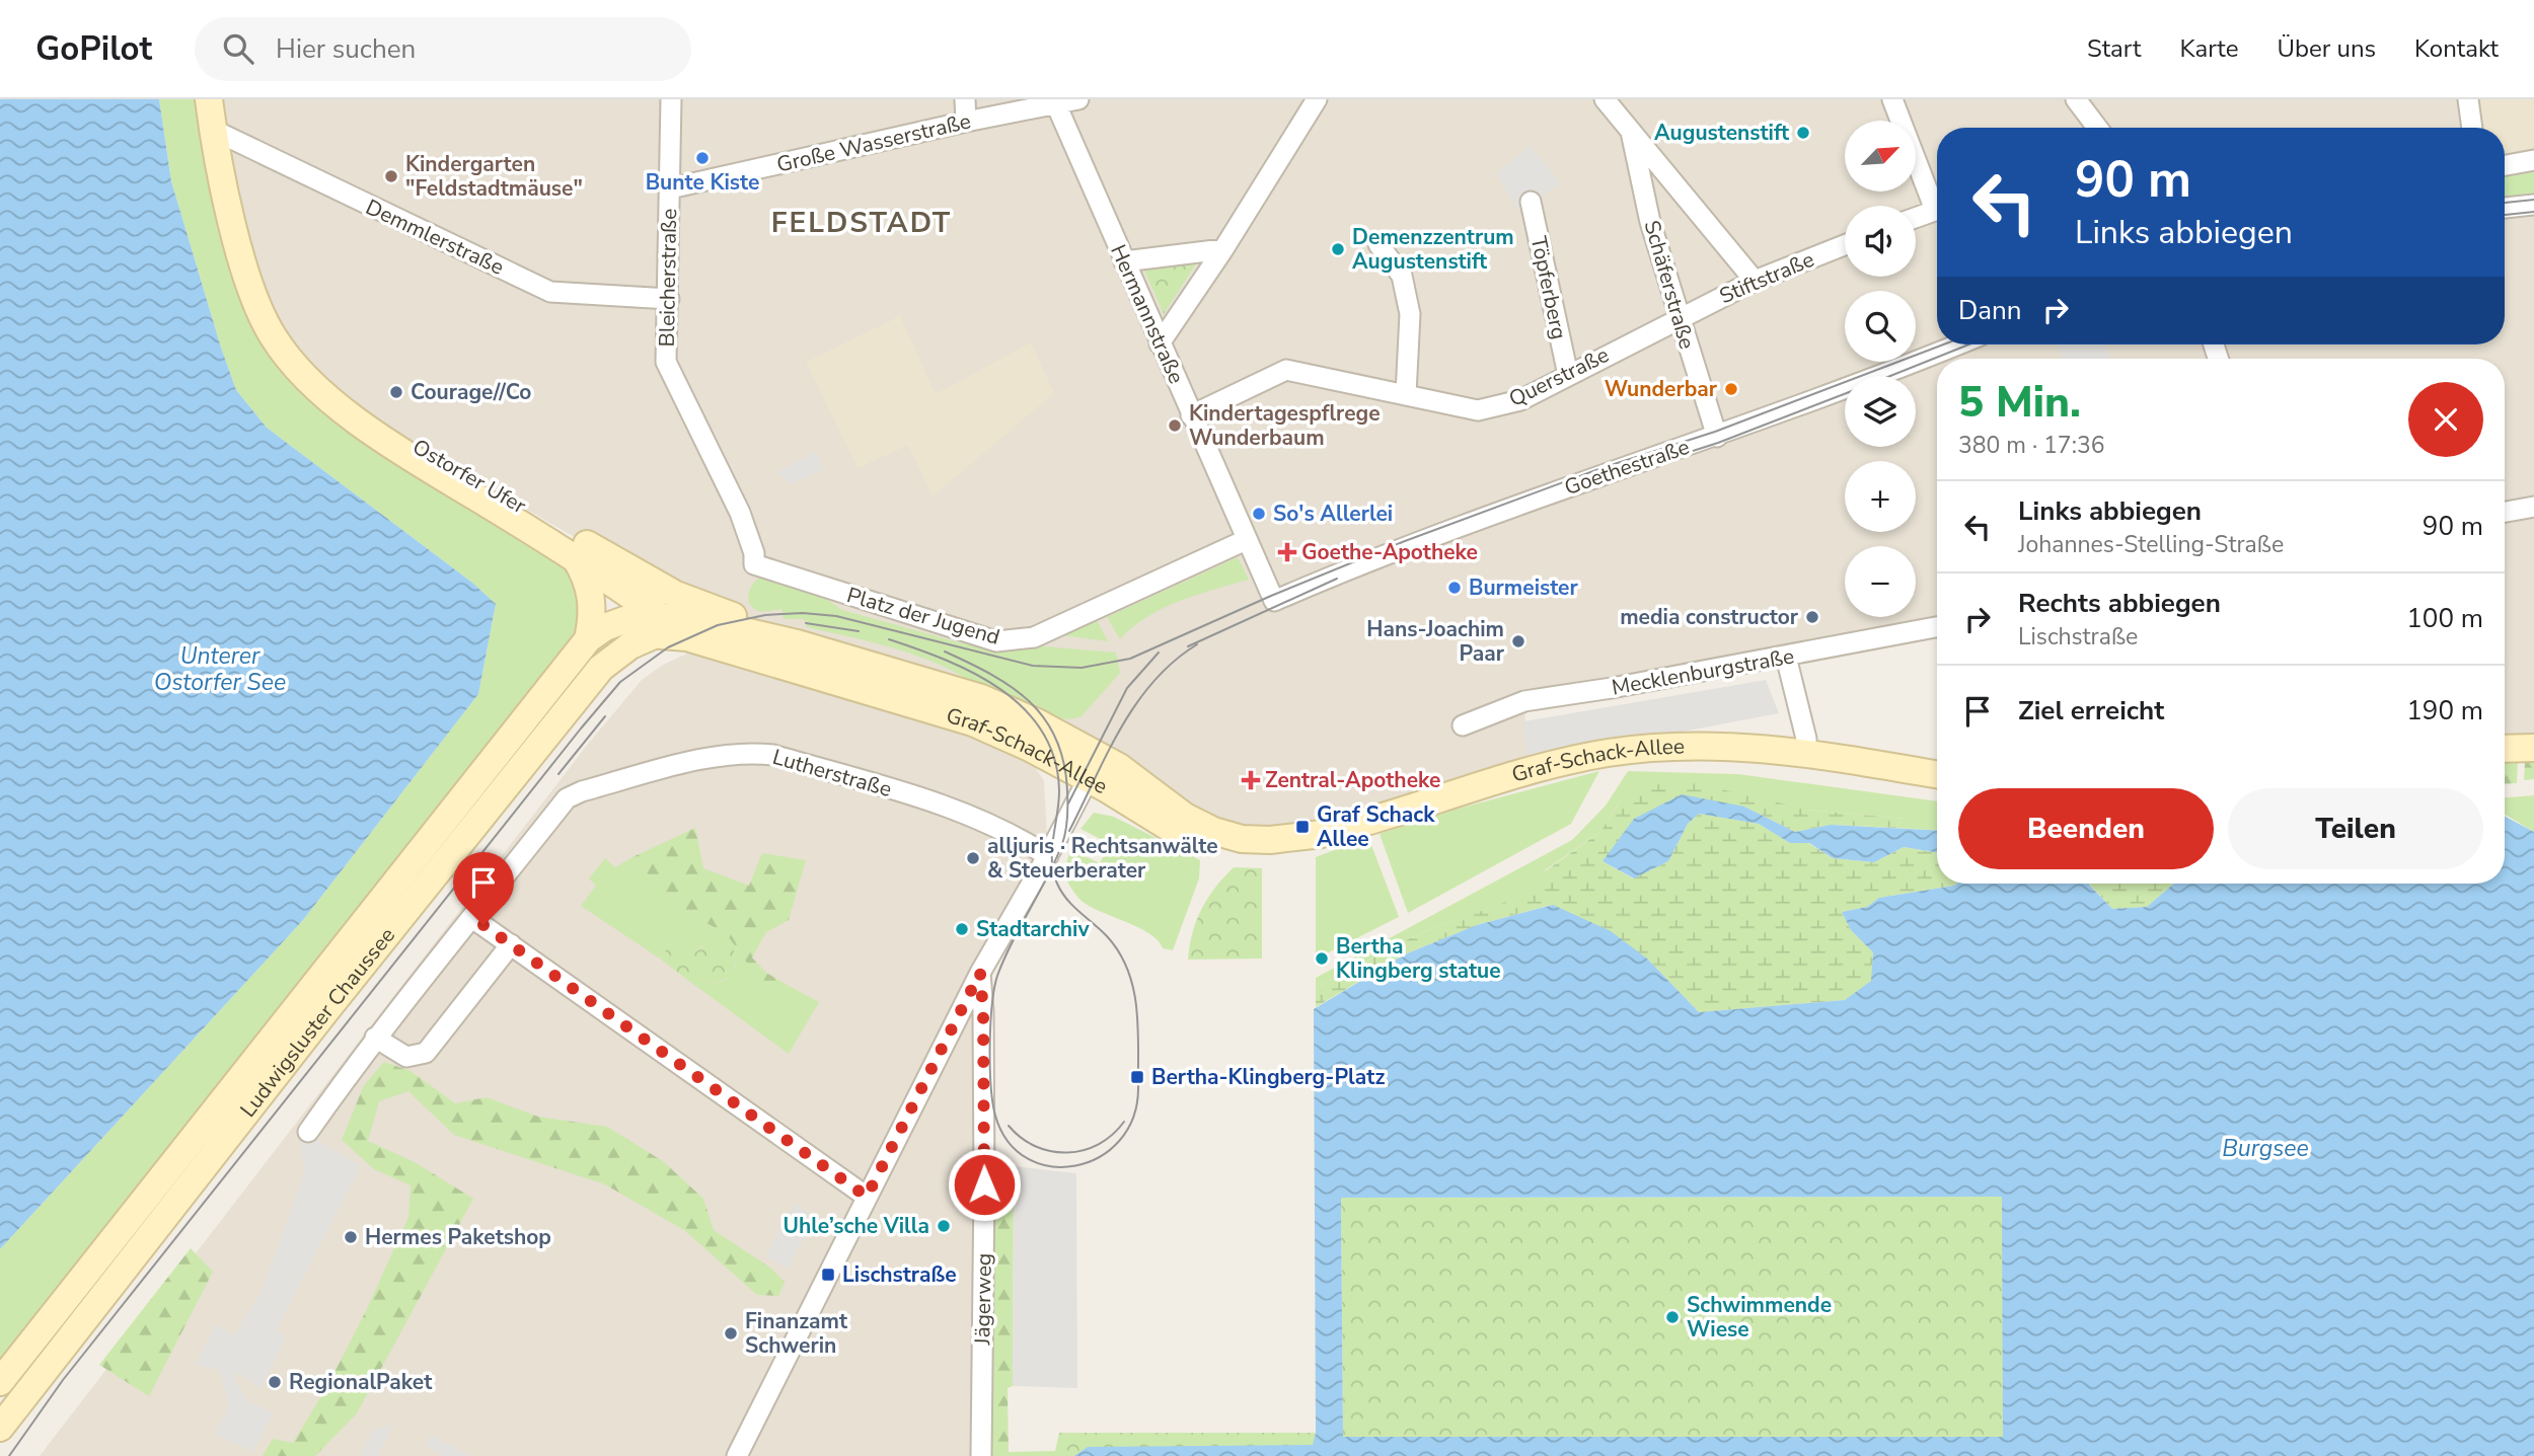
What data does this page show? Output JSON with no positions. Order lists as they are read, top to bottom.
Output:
{
  "streets": {
    "street": [
      "Große Wasserstraße",
      "Demmlerstraße",
      "Bleicherstraße",
      "Stiftstraße",
      "Schäferstraße",
      "Töpferberg",
      "Hermannstraße",
      "Querstraße",
      "Goethestraße",
      "Ostorfer Ufer",
      "Platz der Jugend",
      "Mecklenburgstraße",
      "Graf-Schack-Allee",
      "Lutherstraße",
      "Ludwigsluster Chaussee",
      "Jägerweg"
    ]
  },
  "crossings": [
    ["Große Wasserstraße", "Bleicherstraße"],
    ["Große Wasserstraße", "Hermannstraße"],
    ["Demmlerstraße", "Bleicherstraße"],
    ["Demmlerstraße", "Ostorfer Ufer"],
    ["Bleicherstraße", "Platz der Jugend"],
    ["Stiftstraße", "Schäferstraße"],
    ["Stiftstraße", "Querstraße"],
    ["Schäferstraße", "Querstraße"],
    ["Schäferstraße", "Goethestraße"],
    ["Töpferberg", "Querstraße"],
    ["Hermannstraße", "Querstraße"],
    ["Hermannstraße", "Goethestraße"],
    ["Hermannstraße", "Platz der Jugend"],
    ["Ostorfer Ufer", "Graf-Schack-Allee"],
    ["Graf-Schack-Allee", "Ludwigsluster Chaussee"]
  ],
  "districts": ["FELDSTADT"],
  "water": ["Unterer Ostorfer See", "Burgsee"],
  "places": {
    "other": [
      "Augustenstift",
      "Bunte Kiste",
      "Kindergarten \"Feldstadtmäuse\"",
      "Demenzzentrum Augustenstift",
      "Wunderbar",
      "Courage//Co",
      "Kindertagespflrege Wunderbaum",
      "So's Allerlei",
      "Burmeister",
      "media constructor",
      "Hans-Joachim Paar",
      "alljuris · Rechtsanwälte & Steuerberater",
      "Stadtarchiv",
      "Bertha Klingberg statue",
      "Uhle’sche Villa",
      "Hermes Paketshop",
      "Schwimmende Wiese",
      "Finanzamt Schwerin",
      "RegionalPaket"
    ],
    "health": ["Goethe-Apotheke", "Zentral-Apotheke"],
    "transit": ["Graf Schack Allee", "Bertha-Klingberg-Platz", "Lischstraße"]
  },
  "north": "top right",
  "page": {
    "header": "GoPilot",
    "search": "Hier suchen",
    "nav": [
      "Start",
      "Karte",
      "Über uns",
      "Kontakt"
    ],
    "map_buttons": ["+", "−"],
    "turn": ["90 m", "Links abbiegen"],
    "then": "Dann",
    "heading": ["5 Min.", "380 m · 17:36"],
    "list": [
      {
        "name": "Links abbiegen",
        "note": "Johannes-Stelling-Straße",
        "value": "90 m"
      },
      {
        "name": "Rechts abbiegen",
        "note": "Lischstraße",
        "value": "100 m"
      },
      {
        "name": "Ziel erreicht",
        "value": "190 m"
      }
    ],
    "buttons": ["Beenden", "Teilen"]
  }
}
